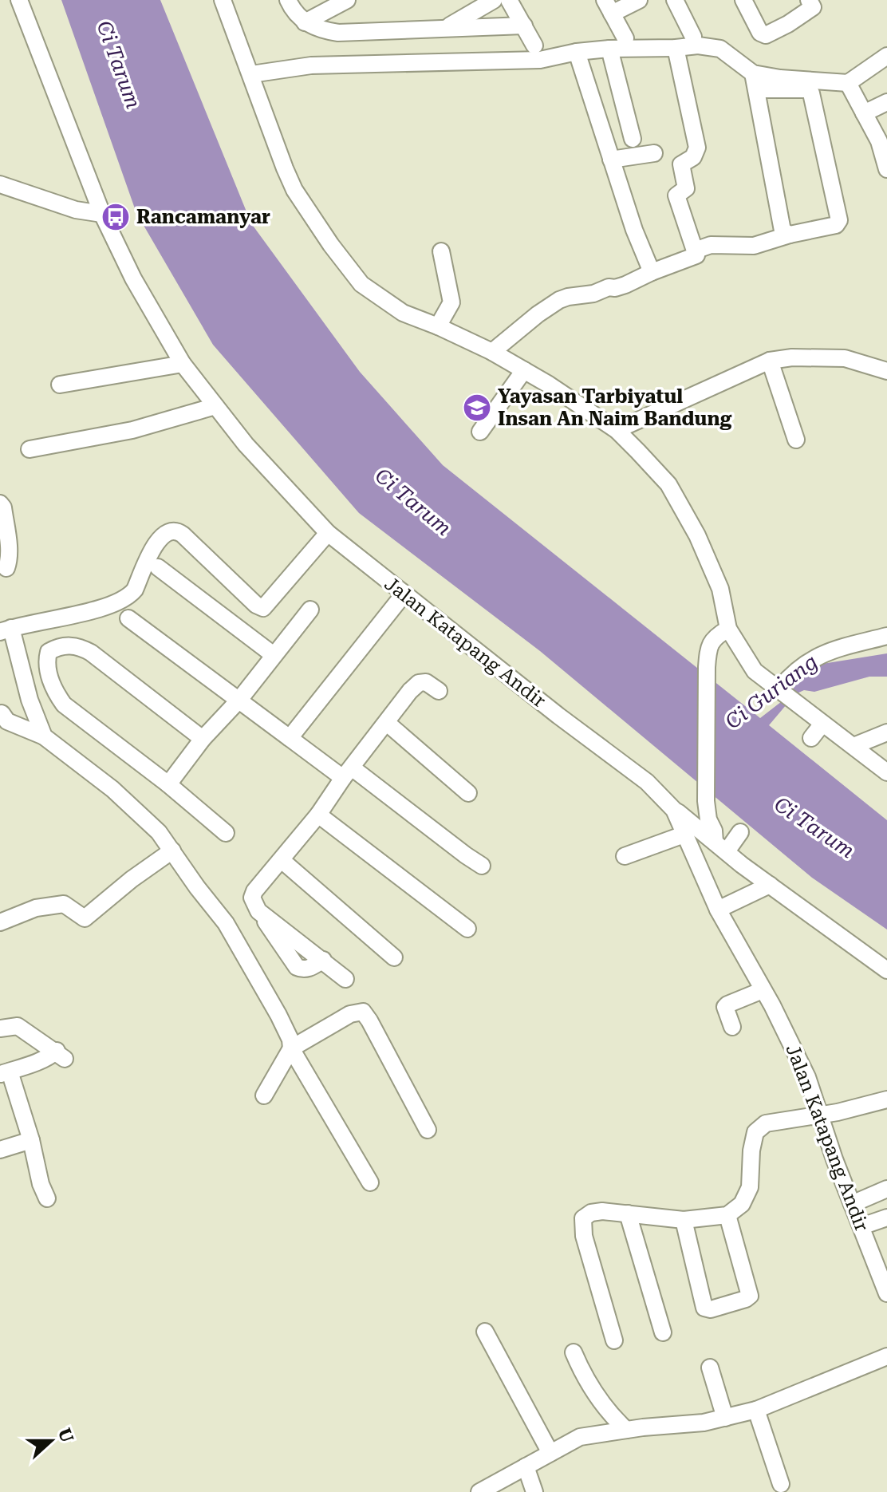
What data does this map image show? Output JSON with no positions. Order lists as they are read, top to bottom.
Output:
{
  "streets": {
    "street": ["Jalan Katapang Andir"]
  },
  "water": ["Ci Tarum", "Ci Guriang"],
  "places": {
    "bus stop": ["Rancamanyar"],
    "school or university": ["Yayasan Tarbiyatul Insan An Naim Bandung"]
  },
  "north": "right"
}
